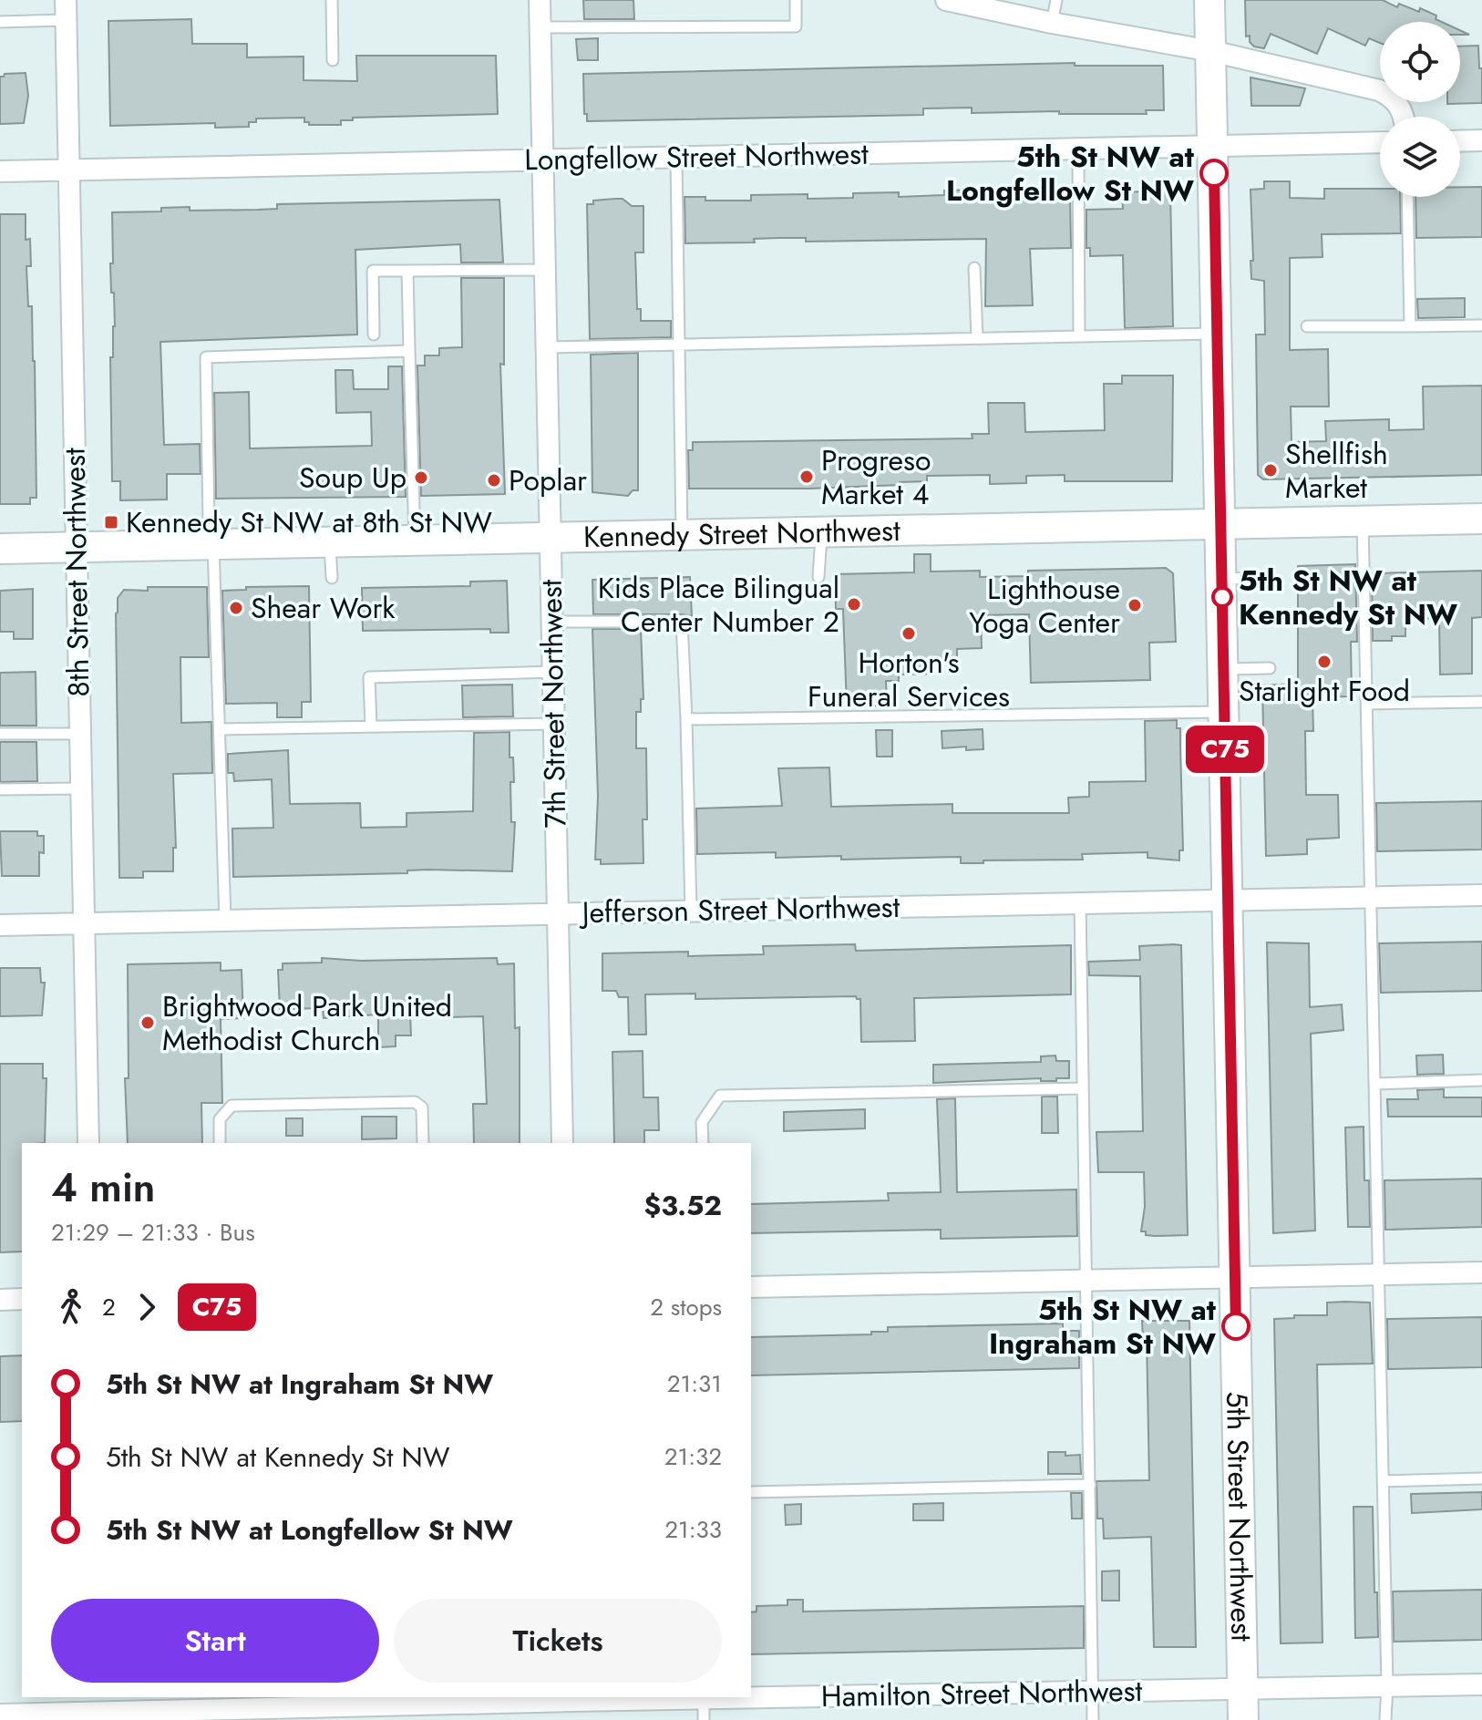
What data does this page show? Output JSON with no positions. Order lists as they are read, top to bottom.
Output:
{
  "streets": {
    "street": [
      "Longfellow Street Northwest",
      "Kennedy Street Northwest",
      "8th Street Northwest",
      "7th Street Northwest",
      "Jefferson Street Northwest",
      "5th Street Northwest",
      "Hamilton Street Northwest"
    ]
  },
  "crossings": [
    ["Longfellow Street Northwest", "8th Street Northwest"],
    ["Longfellow Street Northwest", "7th Street Northwest"],
    ["Longfellow Street Northwest", "5th Street Northwest"],
    ["Kennedy Street Northwest", "8th Street Northwest"],
    ["Kennedy Street Northwest", "7th Street Northwest"],
    ["Kennedy Street Northwest", "5th Street Northwest"],
    ["8th Street Northwest", "Jefferson Street Northwest"],
    ["7th Street Northwest", "Jefferson Street Northwest"],
    ["Jefferson Street Northwest", "5th Street Northwest"],
    ["5th Street Northwest", "Hamilton Street Northwest"]
  ],
  "places": {
    "other": [
      "5th St NW at Longfellow St NW",
      "Shellfish Market",
      "Progreso Market 4",
      "Soup Up",
      "Poplar",
      "5th St NW at Kennedy St NW",
      "Kids Place Bilingual Center Number 2",
      "Lighthouse Yoga Center",
      "Shear Work",
      "Horton's Funeral Services",
      "Starlight Food",
      "Brightwood Park United Methodist Church",
      "5th St NW at Ingraham St NW"
    ],
    "transit": ["Kennedy St NW at 8th St NW"]
  },
  "lines": ["bus line C75"],
  "page": {
    "on_map": "C75",
    "heading": ["4 min", "21:29 – 21:33 · Bus", "$3.52"],
    "legs": ["2", "C75", "2 stops"],
    "list": [
      {
        "name": "5th St NW at Ingraham St NW",
        "value": "21:31"
      },
      {
        "name": "5th St NW at Kennedy St NW",
        "value": "21:32"
      },
      {
        "name": "5th St NW at Longfellow St NW",
        "value": "21:33"
      }
    ],
    "buttons": ["Start", "Tickets"]
  }
}
